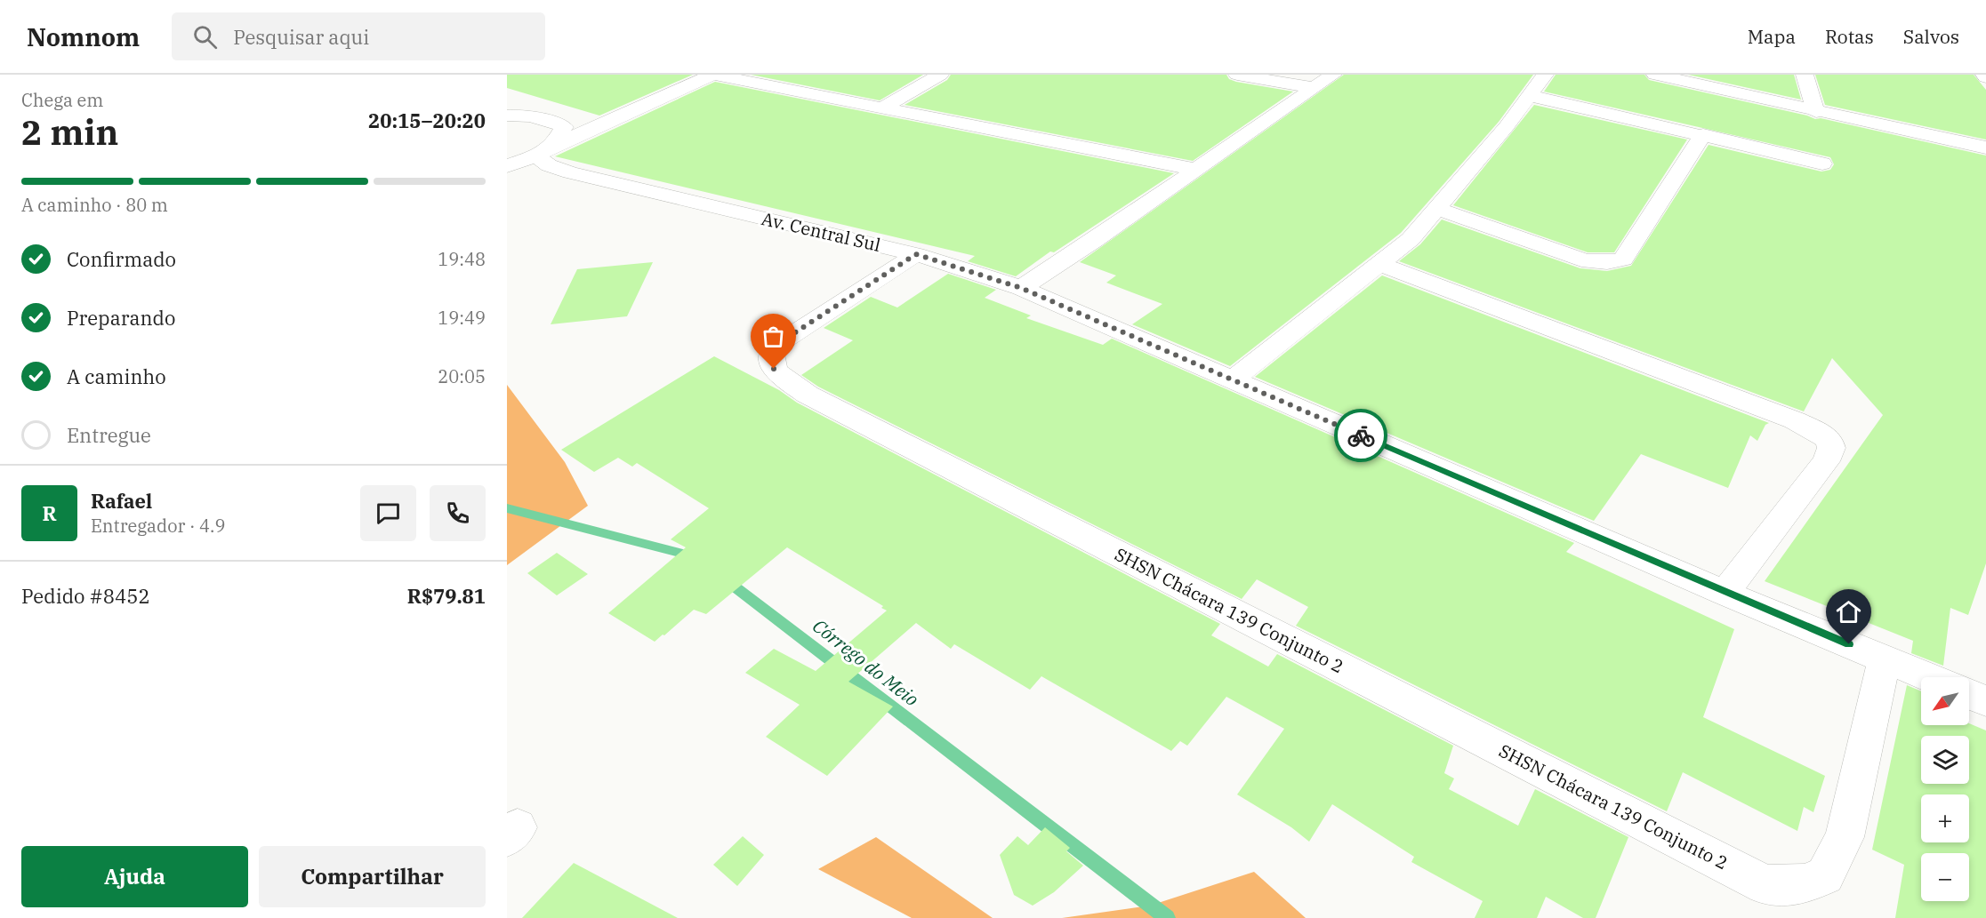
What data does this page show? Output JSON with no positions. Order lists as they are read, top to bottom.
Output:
{
  "streets": {
    "street": ["Av. Central Sul", "SHSN Chácara 139 Conjunto 2"]
  },
  "crossings": [
    ["Av. Central Sul", "SHSN Chácara 139 Conjunto 2"]
  ],
  "water": ["Córrego do Meio"],
  "north": "bottom left",
  "page": {
    "header": "Nomnom",
    "search": "Pesquisar aqui",
    "nav": ["Mapa", "Rotas", "Salvos"],
    "heading": ["2 min", "Chega em", "20:15–20:20"],
    "panel": [
      "Rafael",
      "Entregador · 4.9",
      "Pedido #8452",
      "R$79.81"
    ],
    "bar": "A caminho · 80 m",
    "list": [
      ["Confirmado", "19:48"],
      ["Preparando", "19:49"],
      ["A caminho", "20:05"],
      "Entregue"
    ],
    "round": "R",
    "map_buttons": ["+", "−"],
    "buttons": ["Ajuda", "Compartilhar"]
  }
}
